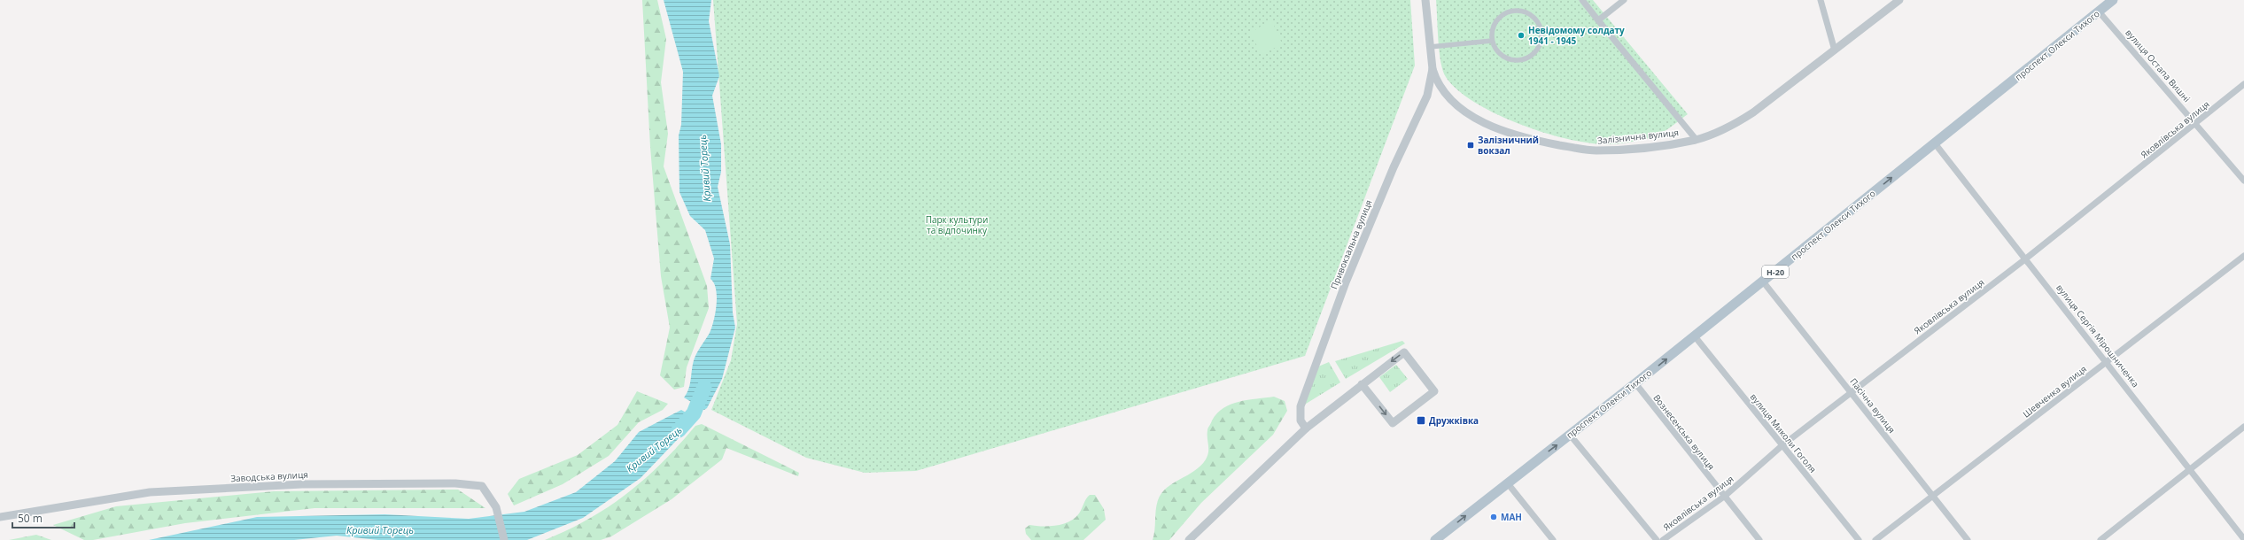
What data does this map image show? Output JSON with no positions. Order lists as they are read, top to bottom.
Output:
{
  "streets": {
    "main road": ["проспект Олекси Тихого", "Н-20"],
    "street": [
      "вулиця Остапа Вишні",
      "Яковлівська вулиця",
      "Залізнична вулиця",
      "Привокзальна вулиця",
      "вулиця Сергія Мірошниченка",
      "Шевченка вулиця",
      "Пасічна вулиця",
      "Вознесенська вулиця",
      "вулиця Миколи Гоголя",
      "Заводська вулиця"
    ]
  },
  "crossings": [
    ["проспект Олекси Тихого", "вулиця Остапа Вишні"],
    ["проспект Олекси Тихого", "вулиця Сергія Мірошниченка"],
    ["проспект Олекси Тихого", "Пасічна вулиця"],
    ["проспект Олекси Тихого", "Вознесенська вулиця"],
    ["проспект Олекси Тихого", "вулиця Миколи Гоголя"],
    ["вулиця Остапа Вишні", "Яковлівська вулиця"],
    ["Яковлівська вулиця", "вулиця Сергія Мірошниченка"],
    ["Яковлівська вулиця", "Пасічна вулиця"],
    ["Яковлівська вулиця", "Вознесенська вулиця"],
    ["Яковлівська вулиця", "вулиця Миколи Гоголя"],
    ["Залізнична вулиця", "Привокзальна вулиця"],
    ["вулиця Сергія Мірошниченка", "Шевченка вулиця"],
    ["Шевченка вулиця", "Пасічна вулиця"]
  ],
  "one_way": ["проспект Олекси Тихого"],
  "water": ["Кривий Торець"],
  "parks": ["Парк культури та відпочинку"],
  "places": {
    "other": ["Невідомому солдату 1941 - 1945", "МАН"],
    "transit": ["Залізничний вокзал", "Дружківка"]
  },
  "scale_bar": "50 m"
}
